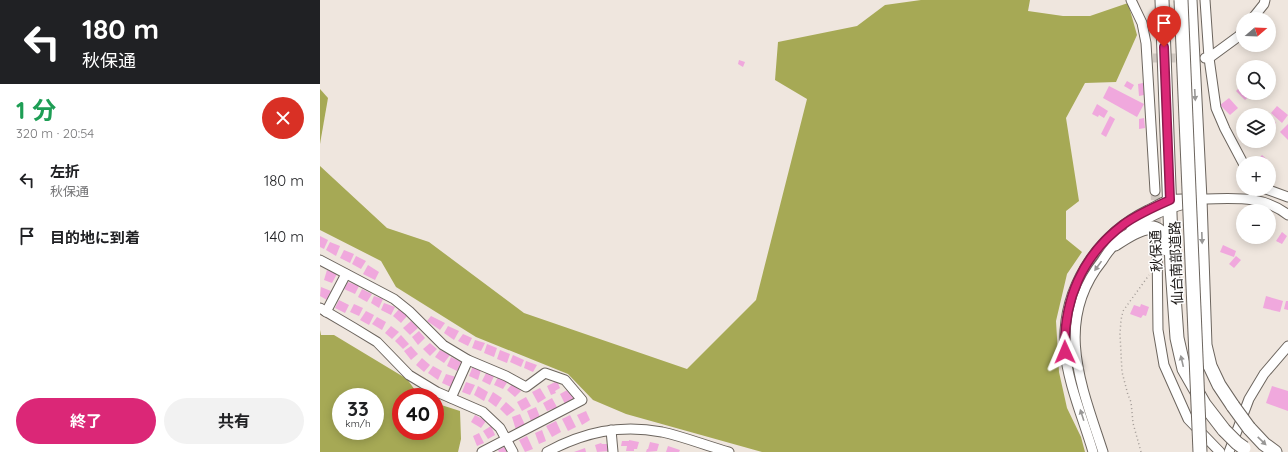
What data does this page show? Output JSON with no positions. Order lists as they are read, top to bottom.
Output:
{
  "streets": {
    "highway": ["秋保通", "仙台南部道路"]
  },
  "north": "right",
  "page": {
    "turn": ["180 m", "秋保通"],
    "map_buttons": ["+", "−"],
    "heading": ["1 分", "320 m · 20:54"],
    "list": [
      {
        "name": "左折",
        "note": "秋保通",
        "value": "180 m"
      },
      {
        "name": "目的地に到着",
        "value": "140 m"
      }
    ],
    "speed": "33 km/h",
    "limit": "40",
    "buttons": ["終了", "共有"]
  }
}
